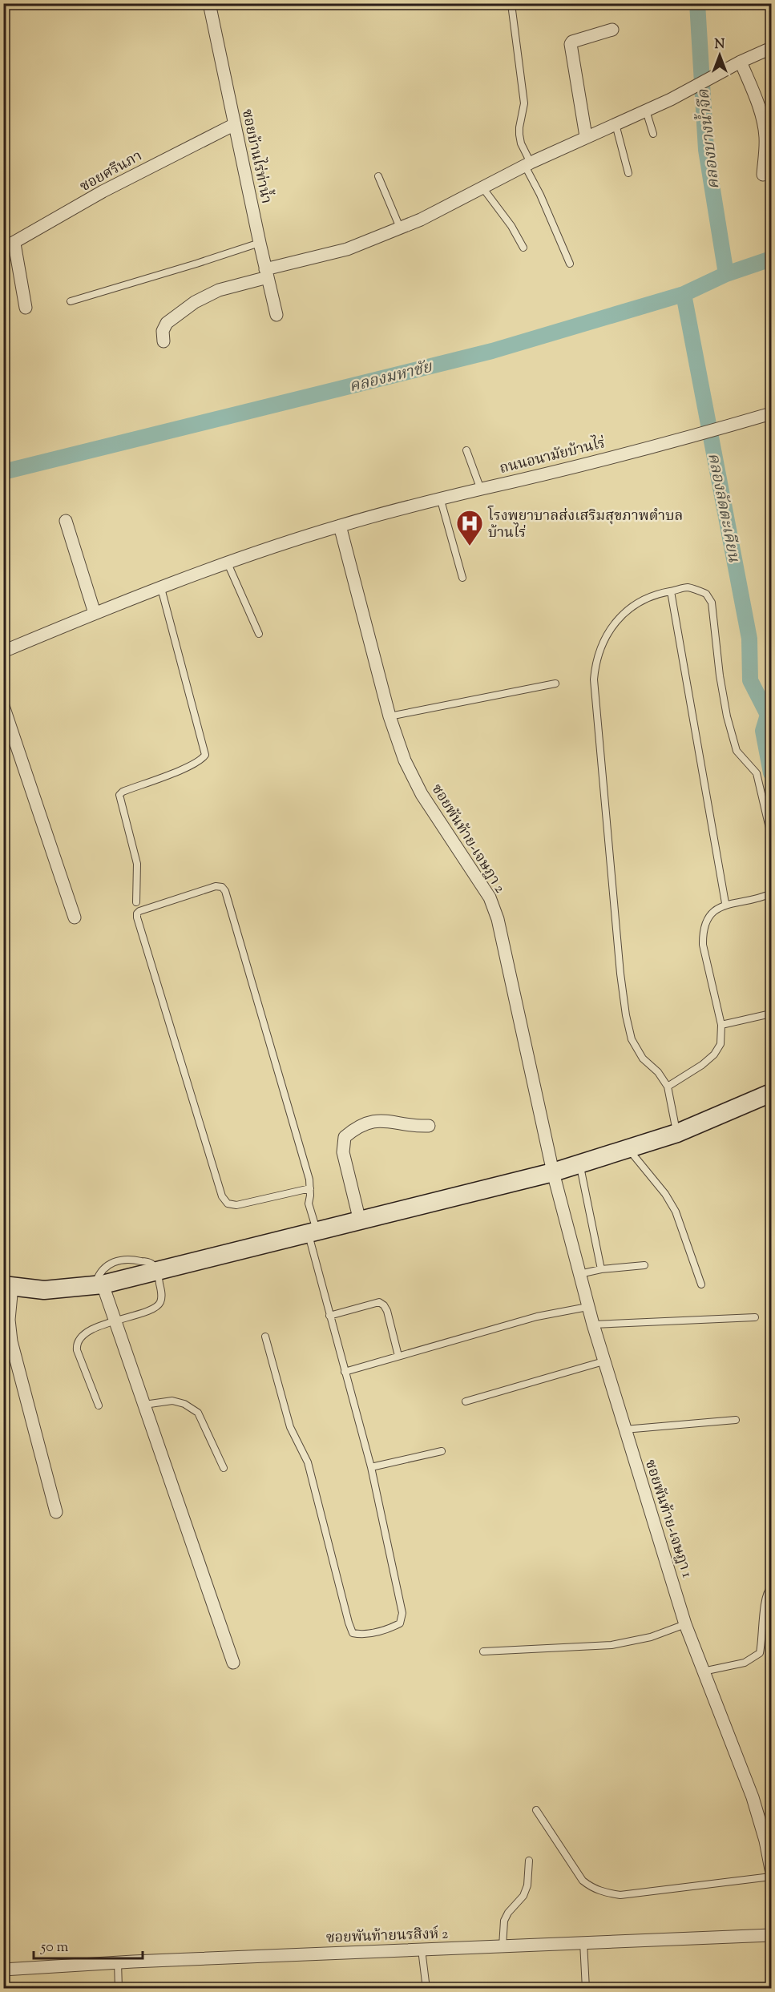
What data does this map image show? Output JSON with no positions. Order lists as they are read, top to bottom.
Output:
{
  "streets": {
    "street": [
      "ซอยบ้านไร่ท่าน้ำ",
      "ซอยศรีนภา",
      "ถนนอนามัยบ้านไร่",
      "ซอยพันท้าย-เจษฎา 2",
      "ซอยพันท้าย-เจษฎา 1",
      "ซอยพันท้ายนรสิงห์ 2"
    ]
  },
  "crossings": [
    ["ซอยบ้านไร่ท่าน้ำ", "ซอยศรีนภา"],
    ["ถนนอนามัยบ้านไร่", "ซอยพันท้าย-เจษฎา 2"],
    ["ซอยพันท้าย-เจษฎา 2", "ซอยพันท้าย-เจษฎา 1"]
  ],
  "water": ["คลองบางน้ำจืด", "คลองมหาชัย", "คลองลัดตะเคียน"],
  "places": {
    "hospital": ["โรงพยาบาลส่งเสริมสุขภาพตำบล บ้านไร่"]
  },
  "scale_bar": "50 m",
  "north": "top"
}
